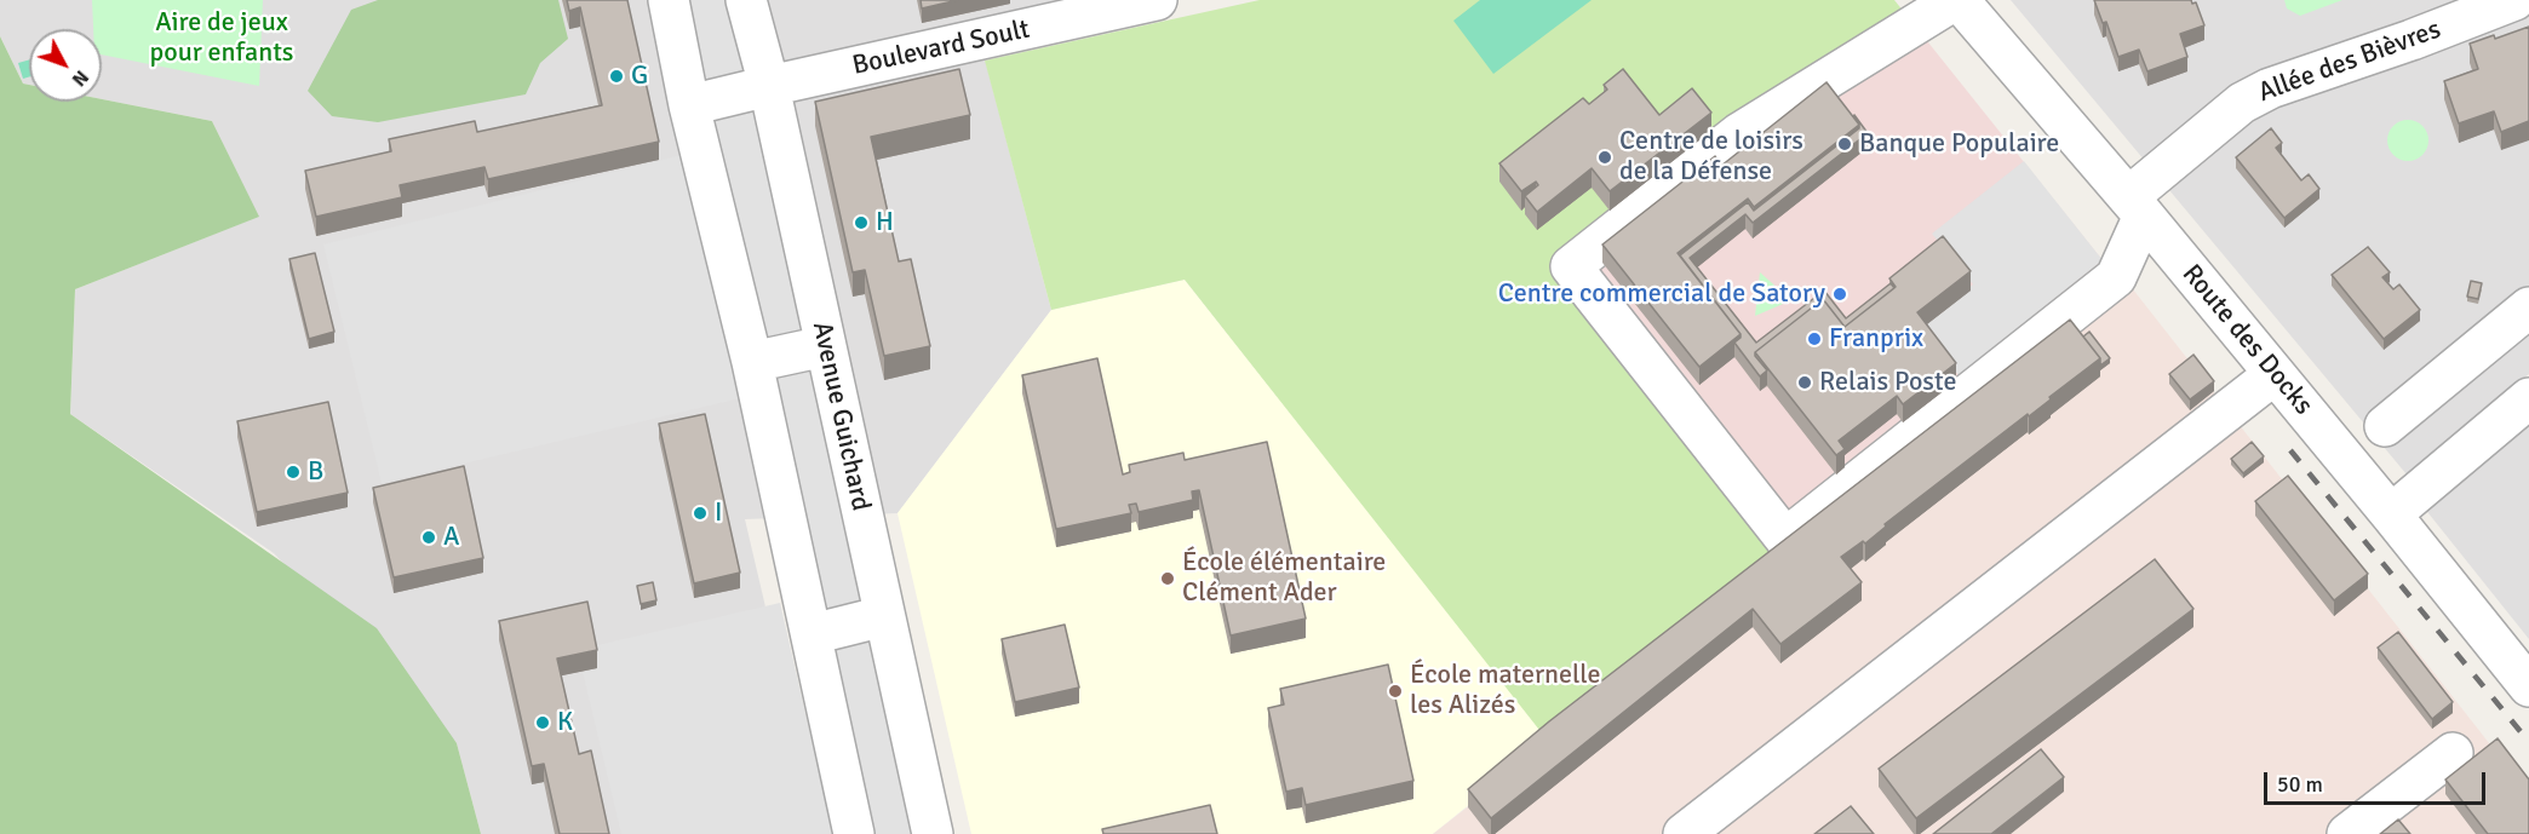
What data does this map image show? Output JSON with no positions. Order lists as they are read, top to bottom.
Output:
{
  "streets": {
    "street": [
      "Boulevard Soult",
      "Allée des Bièvres",
      "Route des Docks",
      "Avenue Guichard"
    ]
  },
  "crossings": [
    ["Boulevard Soult", "Avenue Guichard"],
    ["Allée des Bièvres", "Route des Docks"]
  ],
  "parks": ["Aire de jeux pour enfants"],
  "places": [
    "G",
    "Banque Populaire",
    "Centre de loisirs de la Défense",
    "H",
    "Centre commercial de Satory",
    "Franprix",
    "Relais Poste",
    "B",
    "I",
    "A",
    "École élémentaire Clément Ader",
    "École maternelle les Alizés",
    "K"
  ],
  "scale_bar": "50 m",
  "north": "bottom right"
}
